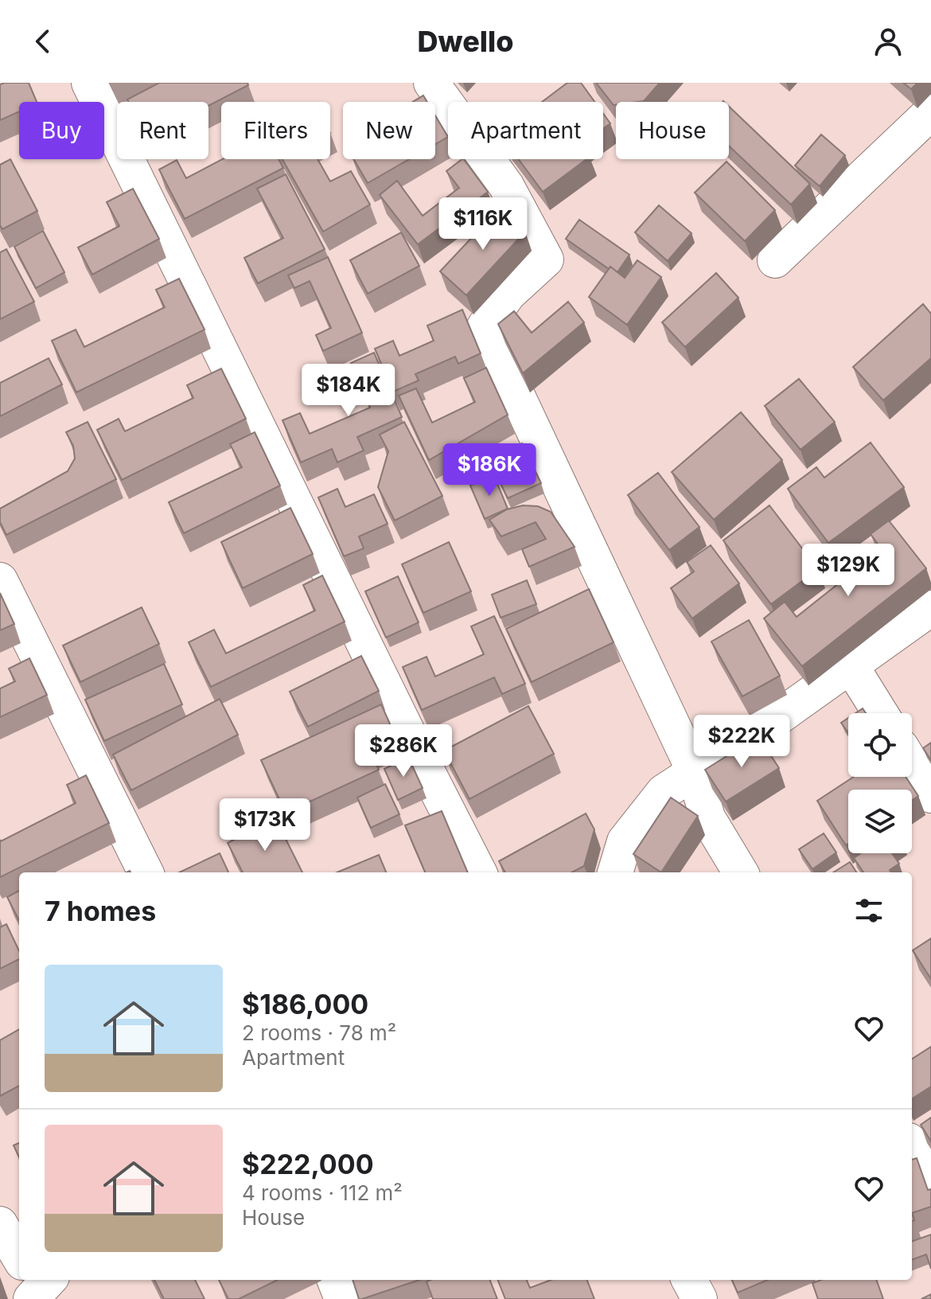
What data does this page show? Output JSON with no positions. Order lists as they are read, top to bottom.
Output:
{
  "page": {
    "header": "Dwello",
    "chip": [
      "Buy",
      "Rent",
      "Filters",
      "New",
      "Apartment",
      "House"
    ],
    "price": [
      "$116K",
      "$184K",
      "$186K",
      "$129K",
      "$222K",
      "$286K",
      "$173K"
    ],
    "heading": "7 homes",
    "list": [
      {
        "name": "$186,000",
        "note": "2 rooms · 78 m² · Apartment"
      },
      {
        "name": "$222,000",
        "note": "4 rooms · 112 m² · House"
      }
    ]
  }
}
